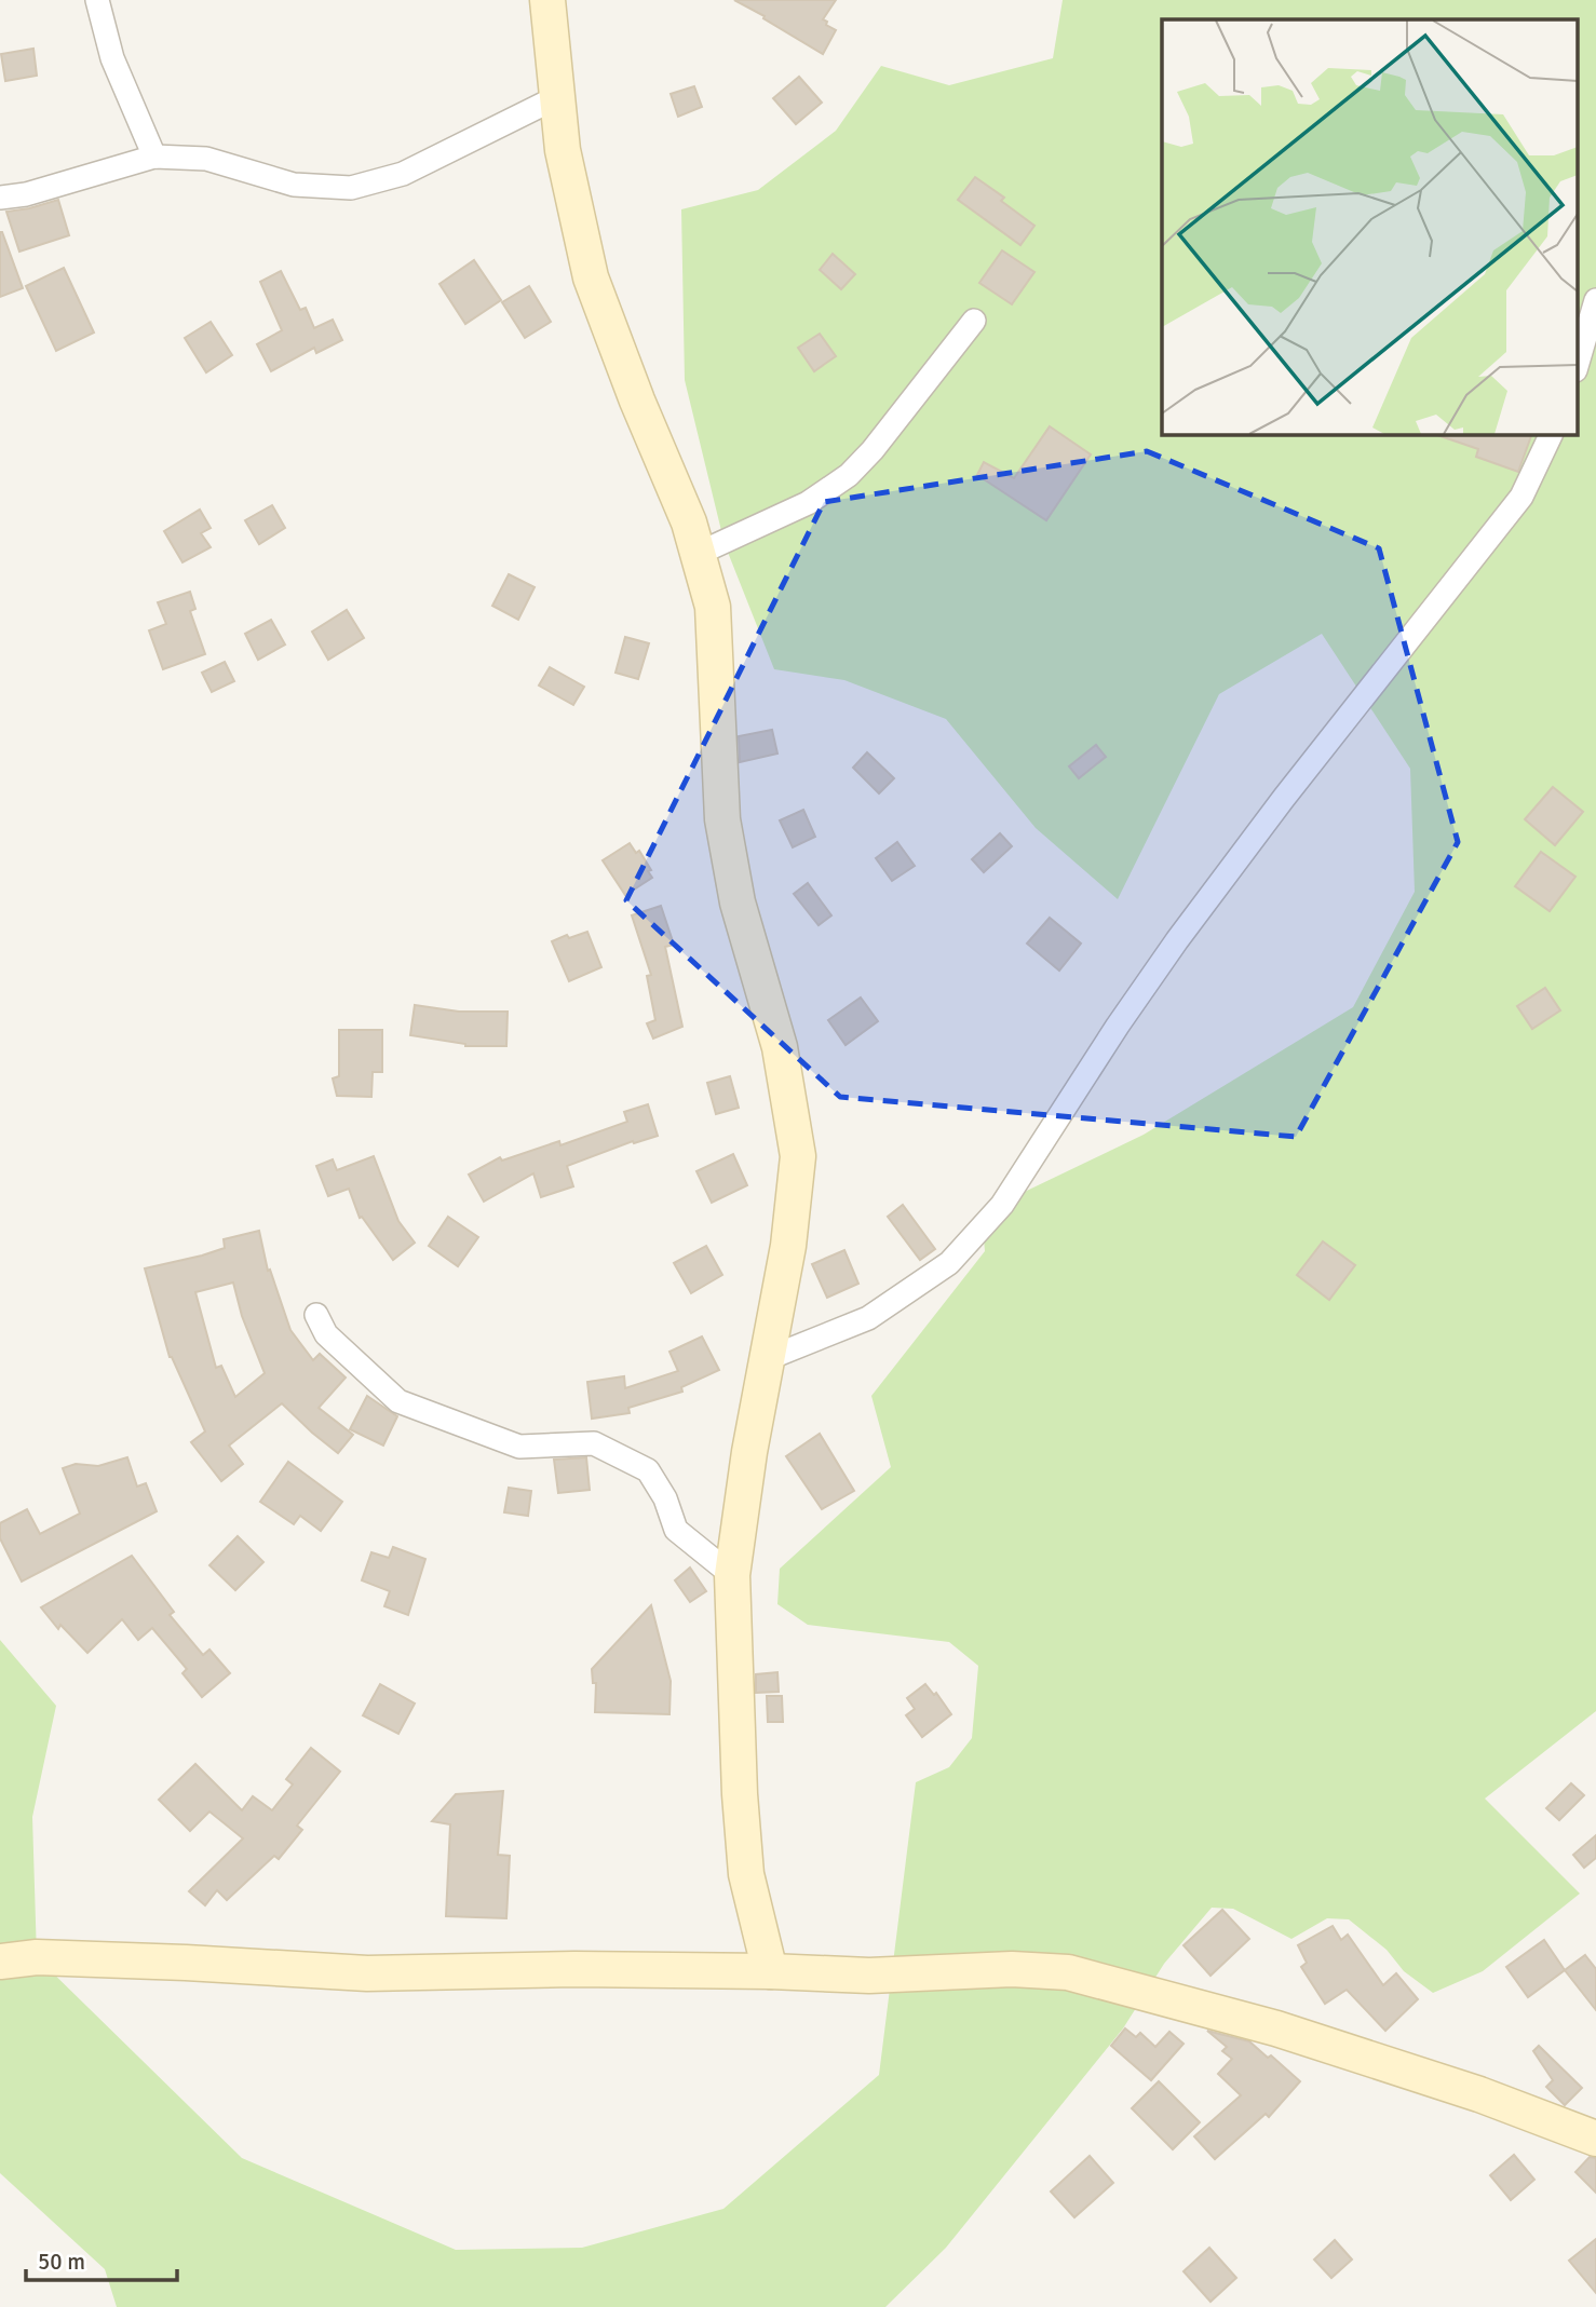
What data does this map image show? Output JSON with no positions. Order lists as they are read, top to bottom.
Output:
{
  "scale_bar": "50 m"
}
